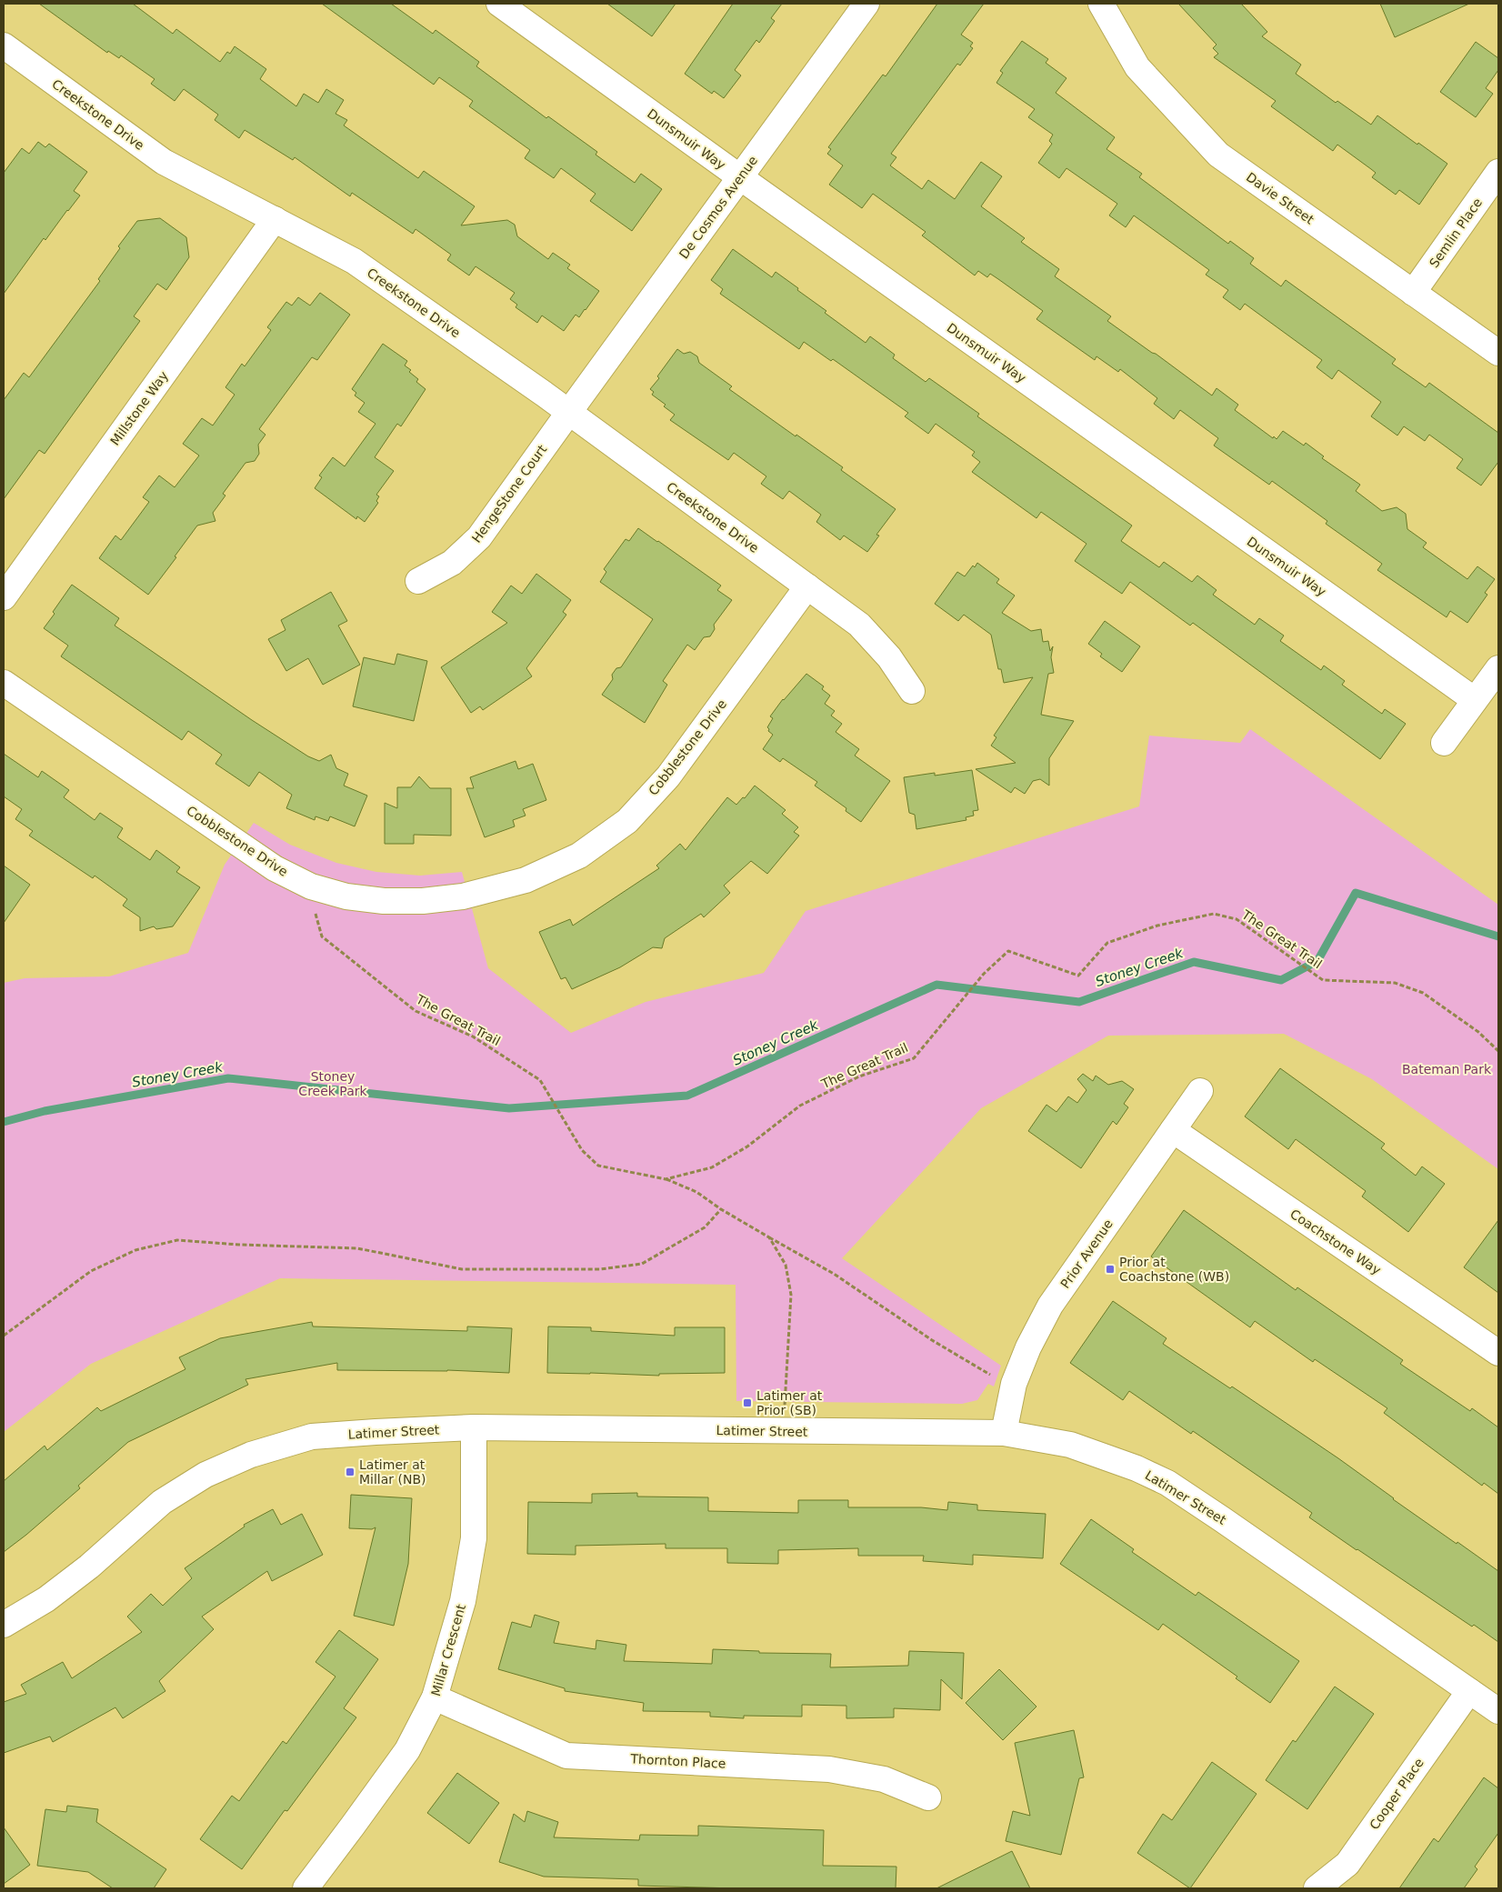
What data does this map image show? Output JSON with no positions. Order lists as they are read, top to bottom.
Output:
{
  "streets": {
    "street": [
      "Creekstone Drive",
      "Dunsmuir Way",
      "Davie Street",
      "De Cosmos Avenue",
      "Semlin Place",
      "Millstone Way",
      "HengeStone Court",
      "Cobblestone Drive",
      "Coachstone Way",
      "Prior Avenue",
      "Latimer Street",
      "Millar Crescent",
      "Thornton Place",
      "Cooper Place"
    ],
    "path": ["The Great Trail"]
  },
  "crossings": [
    ["Creekstone Drive", "De Cosmos Avenue"],
    ["Creekstone Drive", "Millstone Way"],
    ["Creekstone Drive", "HengeStone Court"],
    ["Creekstone Drive", "Cobblestone Drive"],
    ["Dunsmuir Way", "De Cosmos Avenue"],
    ["Davie Street", "Semlin Place"],
    ["De Cosmos Avenue", "HengeStone Court"],
    ["Cobblestone Drive", "The Great Trail"],
    ["Coachstone Way", "Prior Avenue"],
    ["Prior Avenue", "Latimer Street"],
    ["Latimer Street", "Millar Crescent"],
    ["Latimer Street", "Cooper Place"],
    ["Millar Crescent", "Thornton Place"]
  ],
  "water": ["Stoney Creek"],
  "parks": ["Bateman Park", "Stoney Creek Park"],
  "places": {
    "transit": ["Prior at Coachstone (WB)", "Latimer at Prior (SB)", "Latimer at Millar (NB)"]
  }
}
